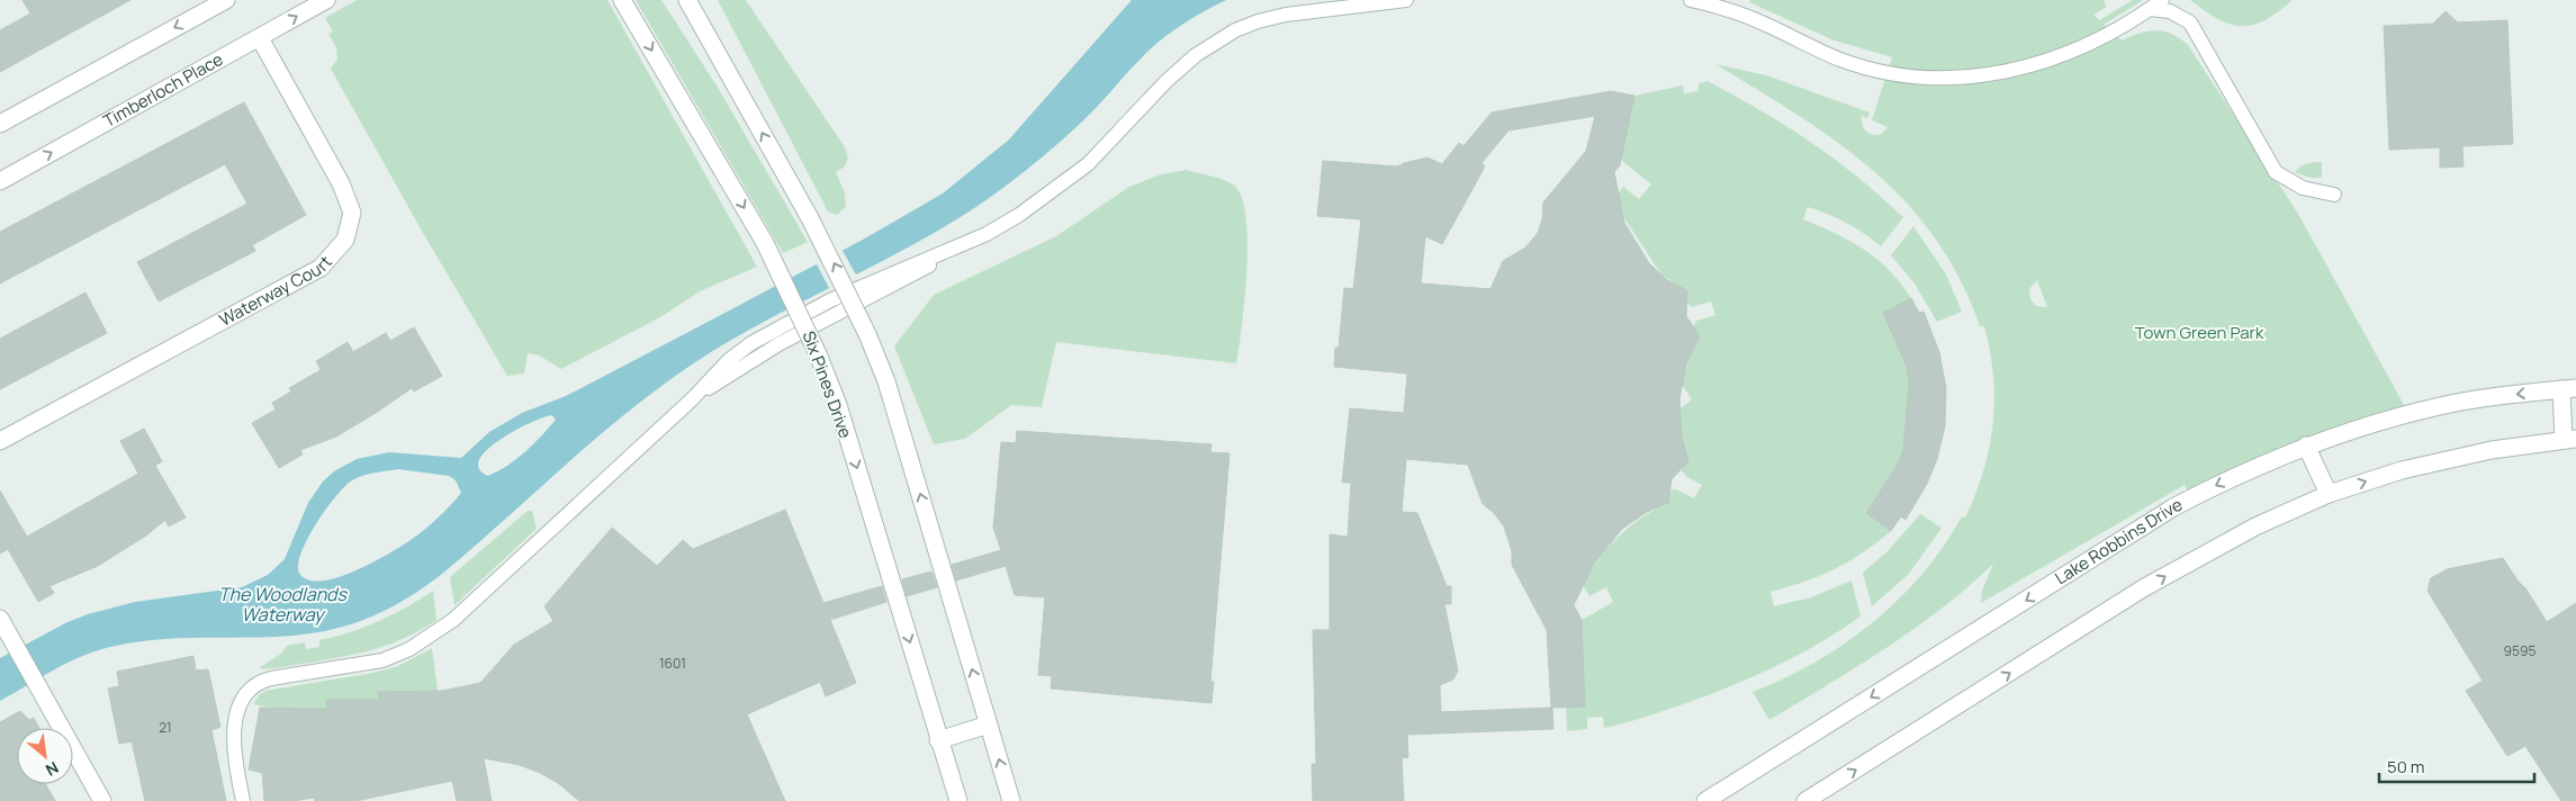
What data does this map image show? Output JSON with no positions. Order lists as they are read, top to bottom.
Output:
{
  "streets": {
    "street": [
      "Timberloch Place",
      "Waterway Court",
      "Six Pines Drive",
      "Lake Robbins Drive"
    ]
  },
  "crossings": [
    ["Timberloch Place", "Waterway Court"]
  ],
  "water": ["The Woodlands Waterway"],
  "parks": ["Town Green Park"],
  "house_numbers": ["9595", "1601", "21"],
  "scale_bar": "50 m",
  "north": "bottom right"
}
